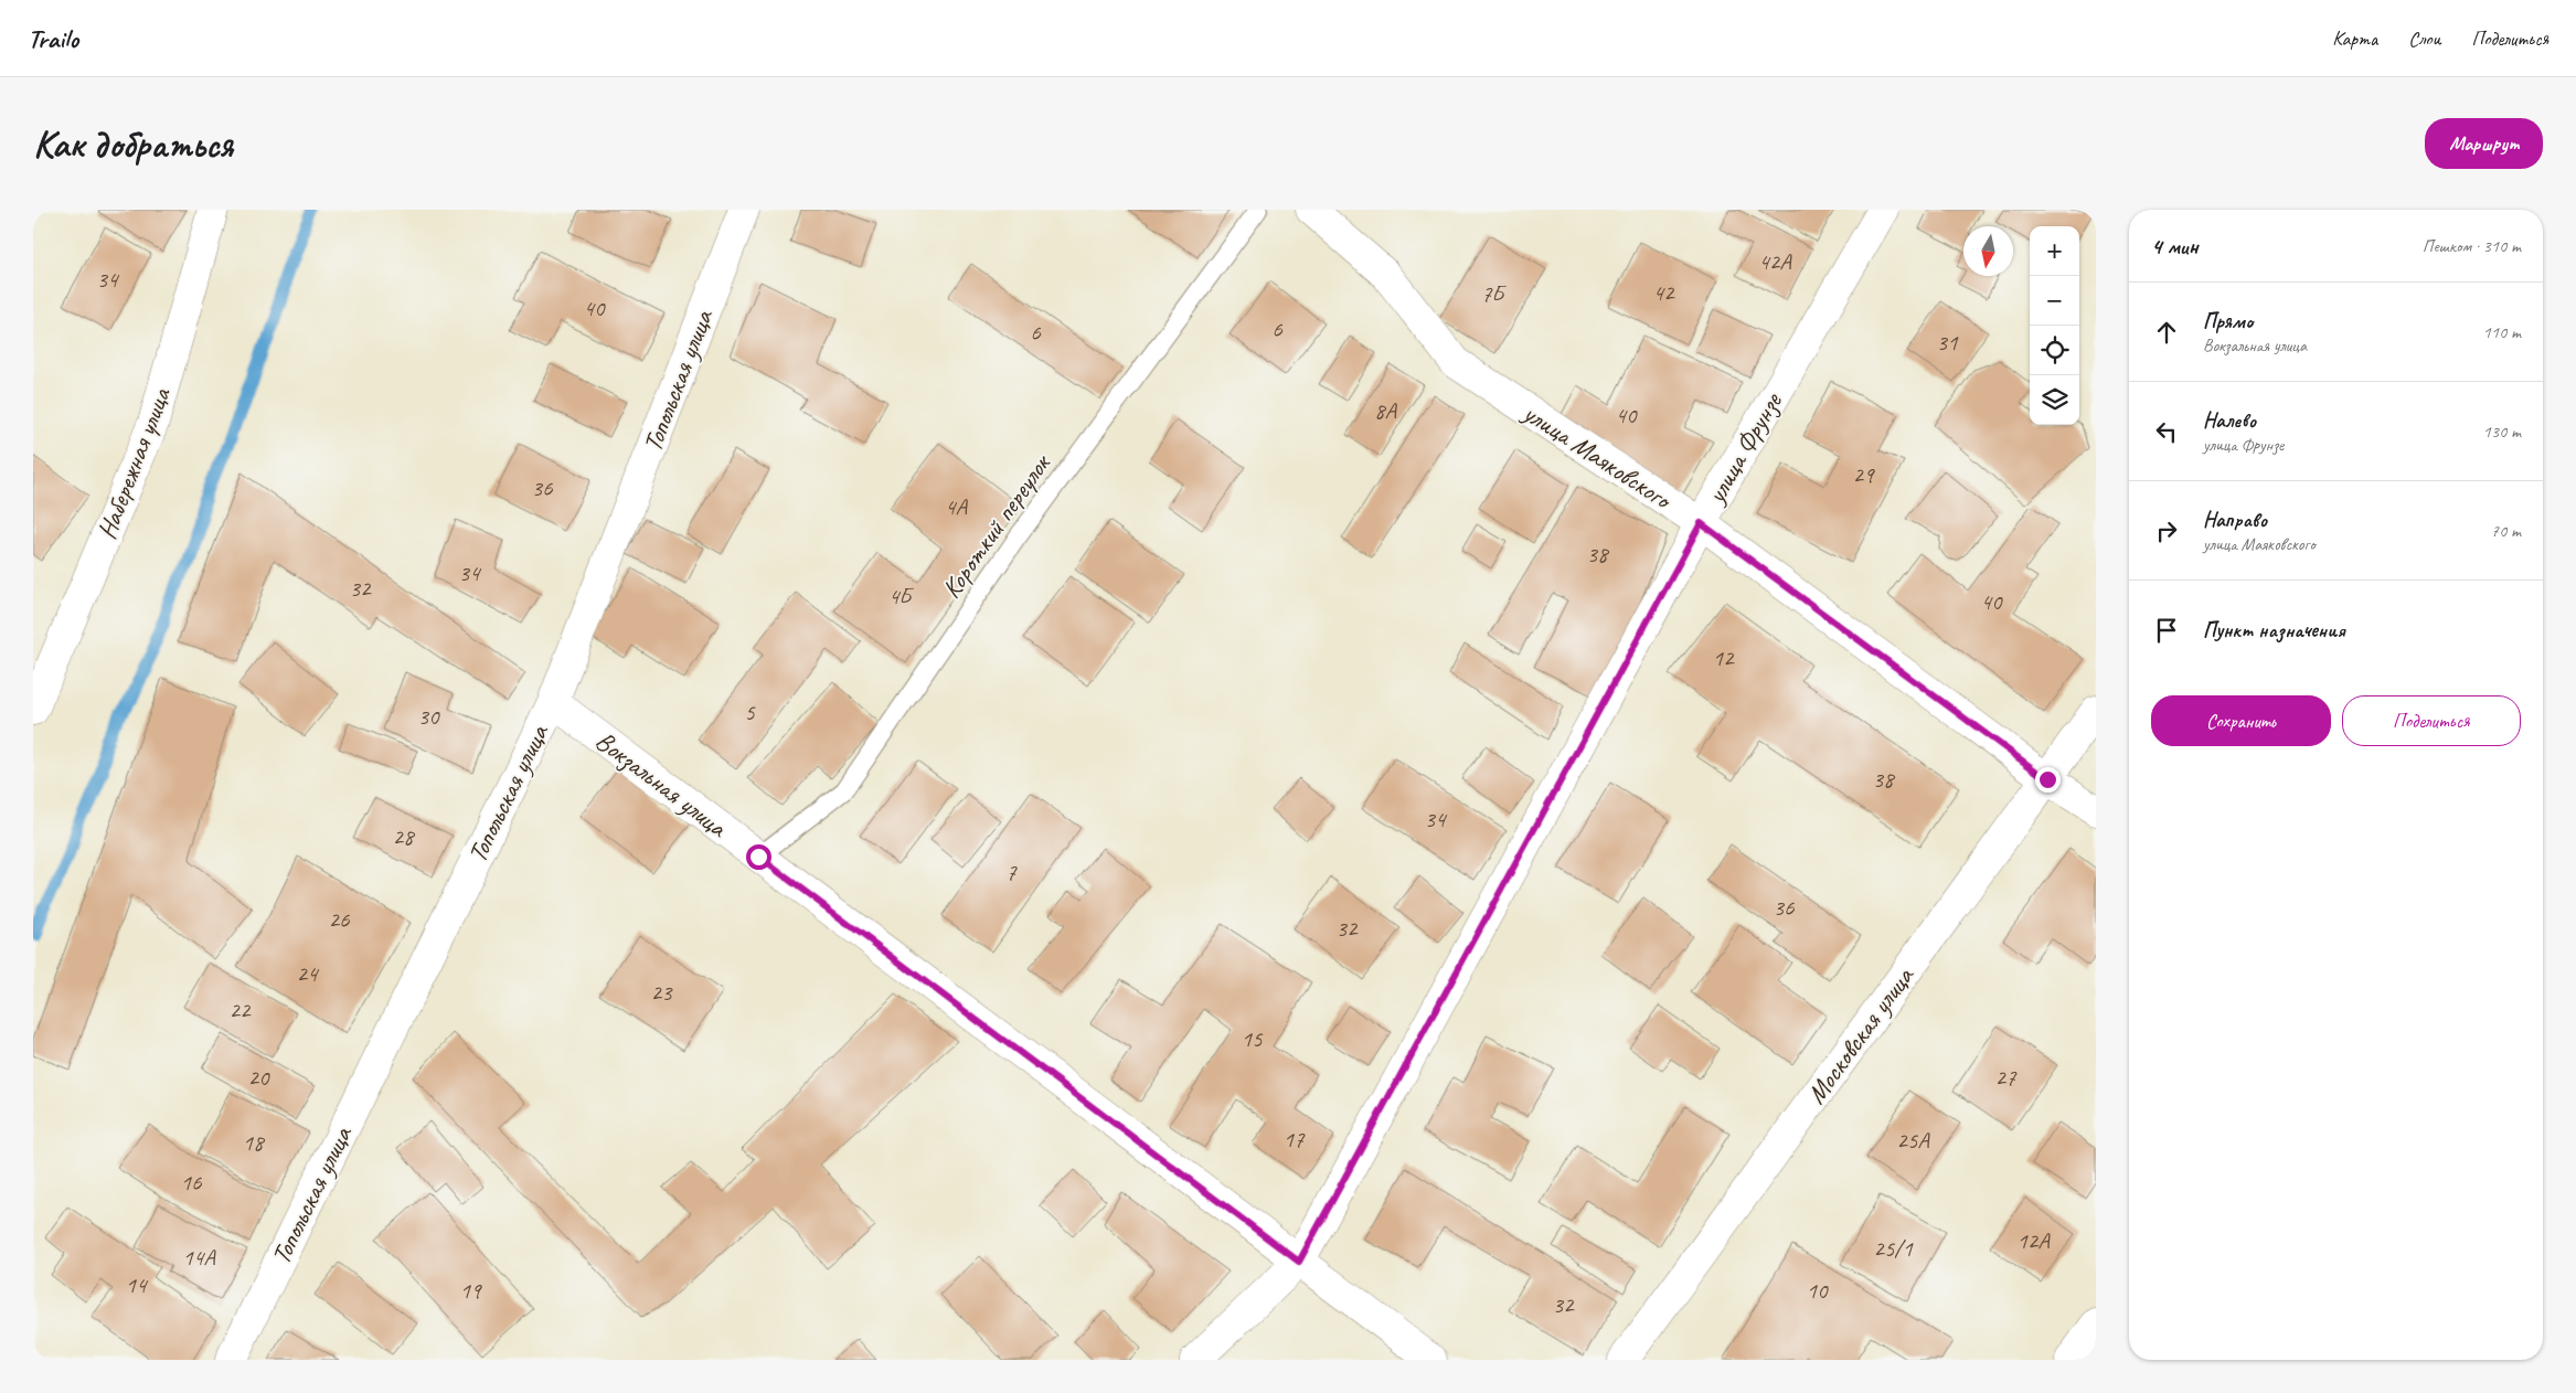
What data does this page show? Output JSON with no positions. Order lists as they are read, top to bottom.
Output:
{
  "streets": {
    "street": [
      "Топольская улица",
      "улица Фрунзе",
      "улица Маяковского",
      "Набережная улица",
      "Вокзальная улица",
      "Московская улица"
    ],
    "lane": ["Короткий переулок"]
  },
  "crossings": [
    ["Топольская улица", "Вокзальная улица"],
    ["улица Фрунзе", "улица Маяковского"],
    ["улица Фрунзе", "Вокзальная улица"],
    ["улица Маяковского", "Московская улица"],
    ["Короткий переулок", "Вокзальная улица"]
  ],
  "house_numbers": [
    "42А",
    "34",
    "42",
    "7Б",
    "40",
    "6",
    "6",
    "31",
    "8А",
    "40",
    "29",
    "36",
    "4А",
    "38",
    "34",
    "32",
    "4Б",
    "40",
    "12",
    "5",
    "30",
    "38",
    "34",
    "28",
    "7",
    "36",
    "26",
    "32",
    "24",
    "23",
    "22",
    "15",
    "20",
    "27",
    "17",
    "25А",
    "18",
    "16",
    "12А",
    "25/1",
    "14А",
    "14",
    "19",
    "10",
    "32"
  ],
  "north": "bottom",
  "page": {
    "header": "Trailo",
    "nav": ["Карта", "Слои", "Поделиться"],
    "buttons": [
      "Маршрут",
      ["Сохранить", "Поделиться"]
    ],
    "title": "Как добраться",
    "heading": ["4 мин", "Пешком · 310 m"],
    "map_buttons": ["+", "−"],
    "list": [
      ["Прямо", "Вокзальная улица", "110 m"],
      ["Налево", "улица Фрунзе", "130 m"],
      ["Направо", "улица Маяковского", "70 m"],
      "Пункт назначения"
    ]
  }
}
